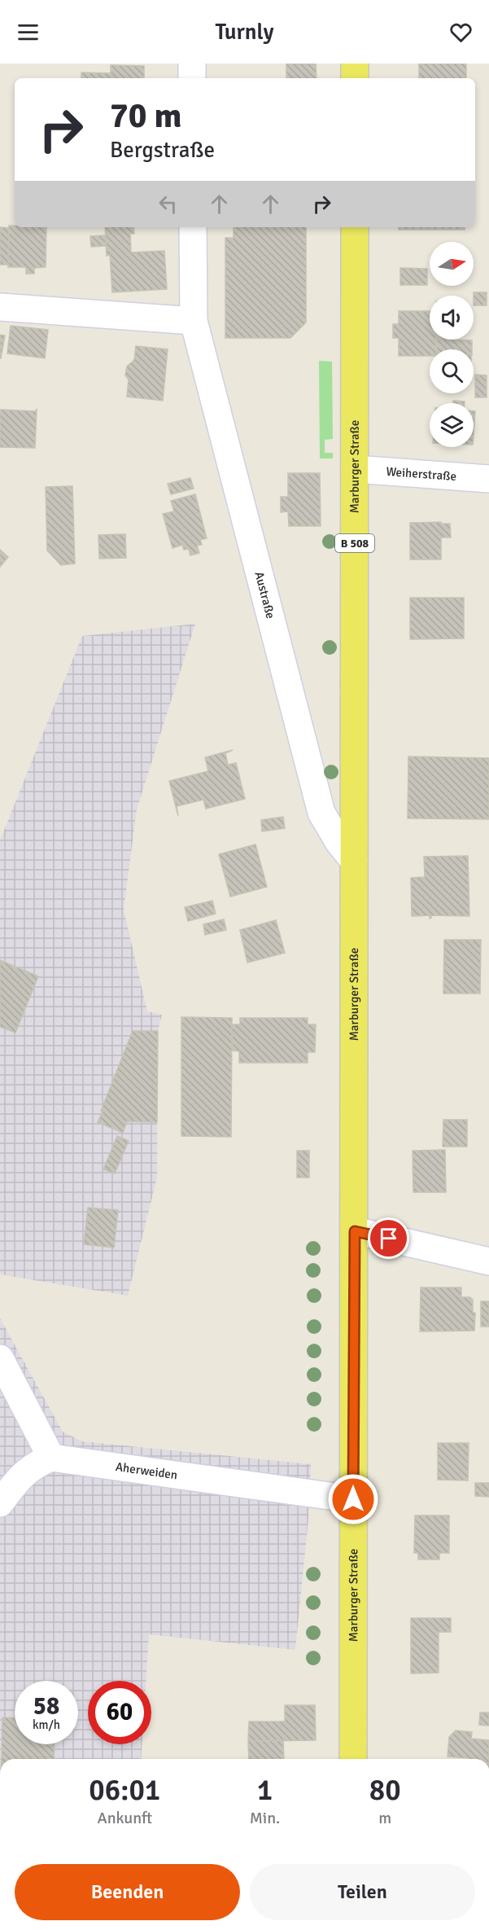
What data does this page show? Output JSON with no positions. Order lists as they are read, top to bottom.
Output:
{
  "streets": {
    "main road": ["Marburger Straße", "B 508"],
    "street": ["Weiherstraße", "Austraße", "Aherweiden"]
  },
  "crossings": [
    ["Marburger Straße", "Weiherstraße"],
    ["Marburger Straße", "Austraße"],
    ["Marburger Straße", "Aherweiden"]
  ],
  "north": "right",
  "page": {
    "header": "Turnly",
    "turn": ["70 m", "Bergstraße"],
    "speed": "58 km/h",
    "limit": "60",
    "eta": [
      "06:01",
      "Ankunft",
      "1",
      "Min.",
      "80",
      "m"
    ],
    "buttons": ["Beenden", "Teilen"]
  }
}
